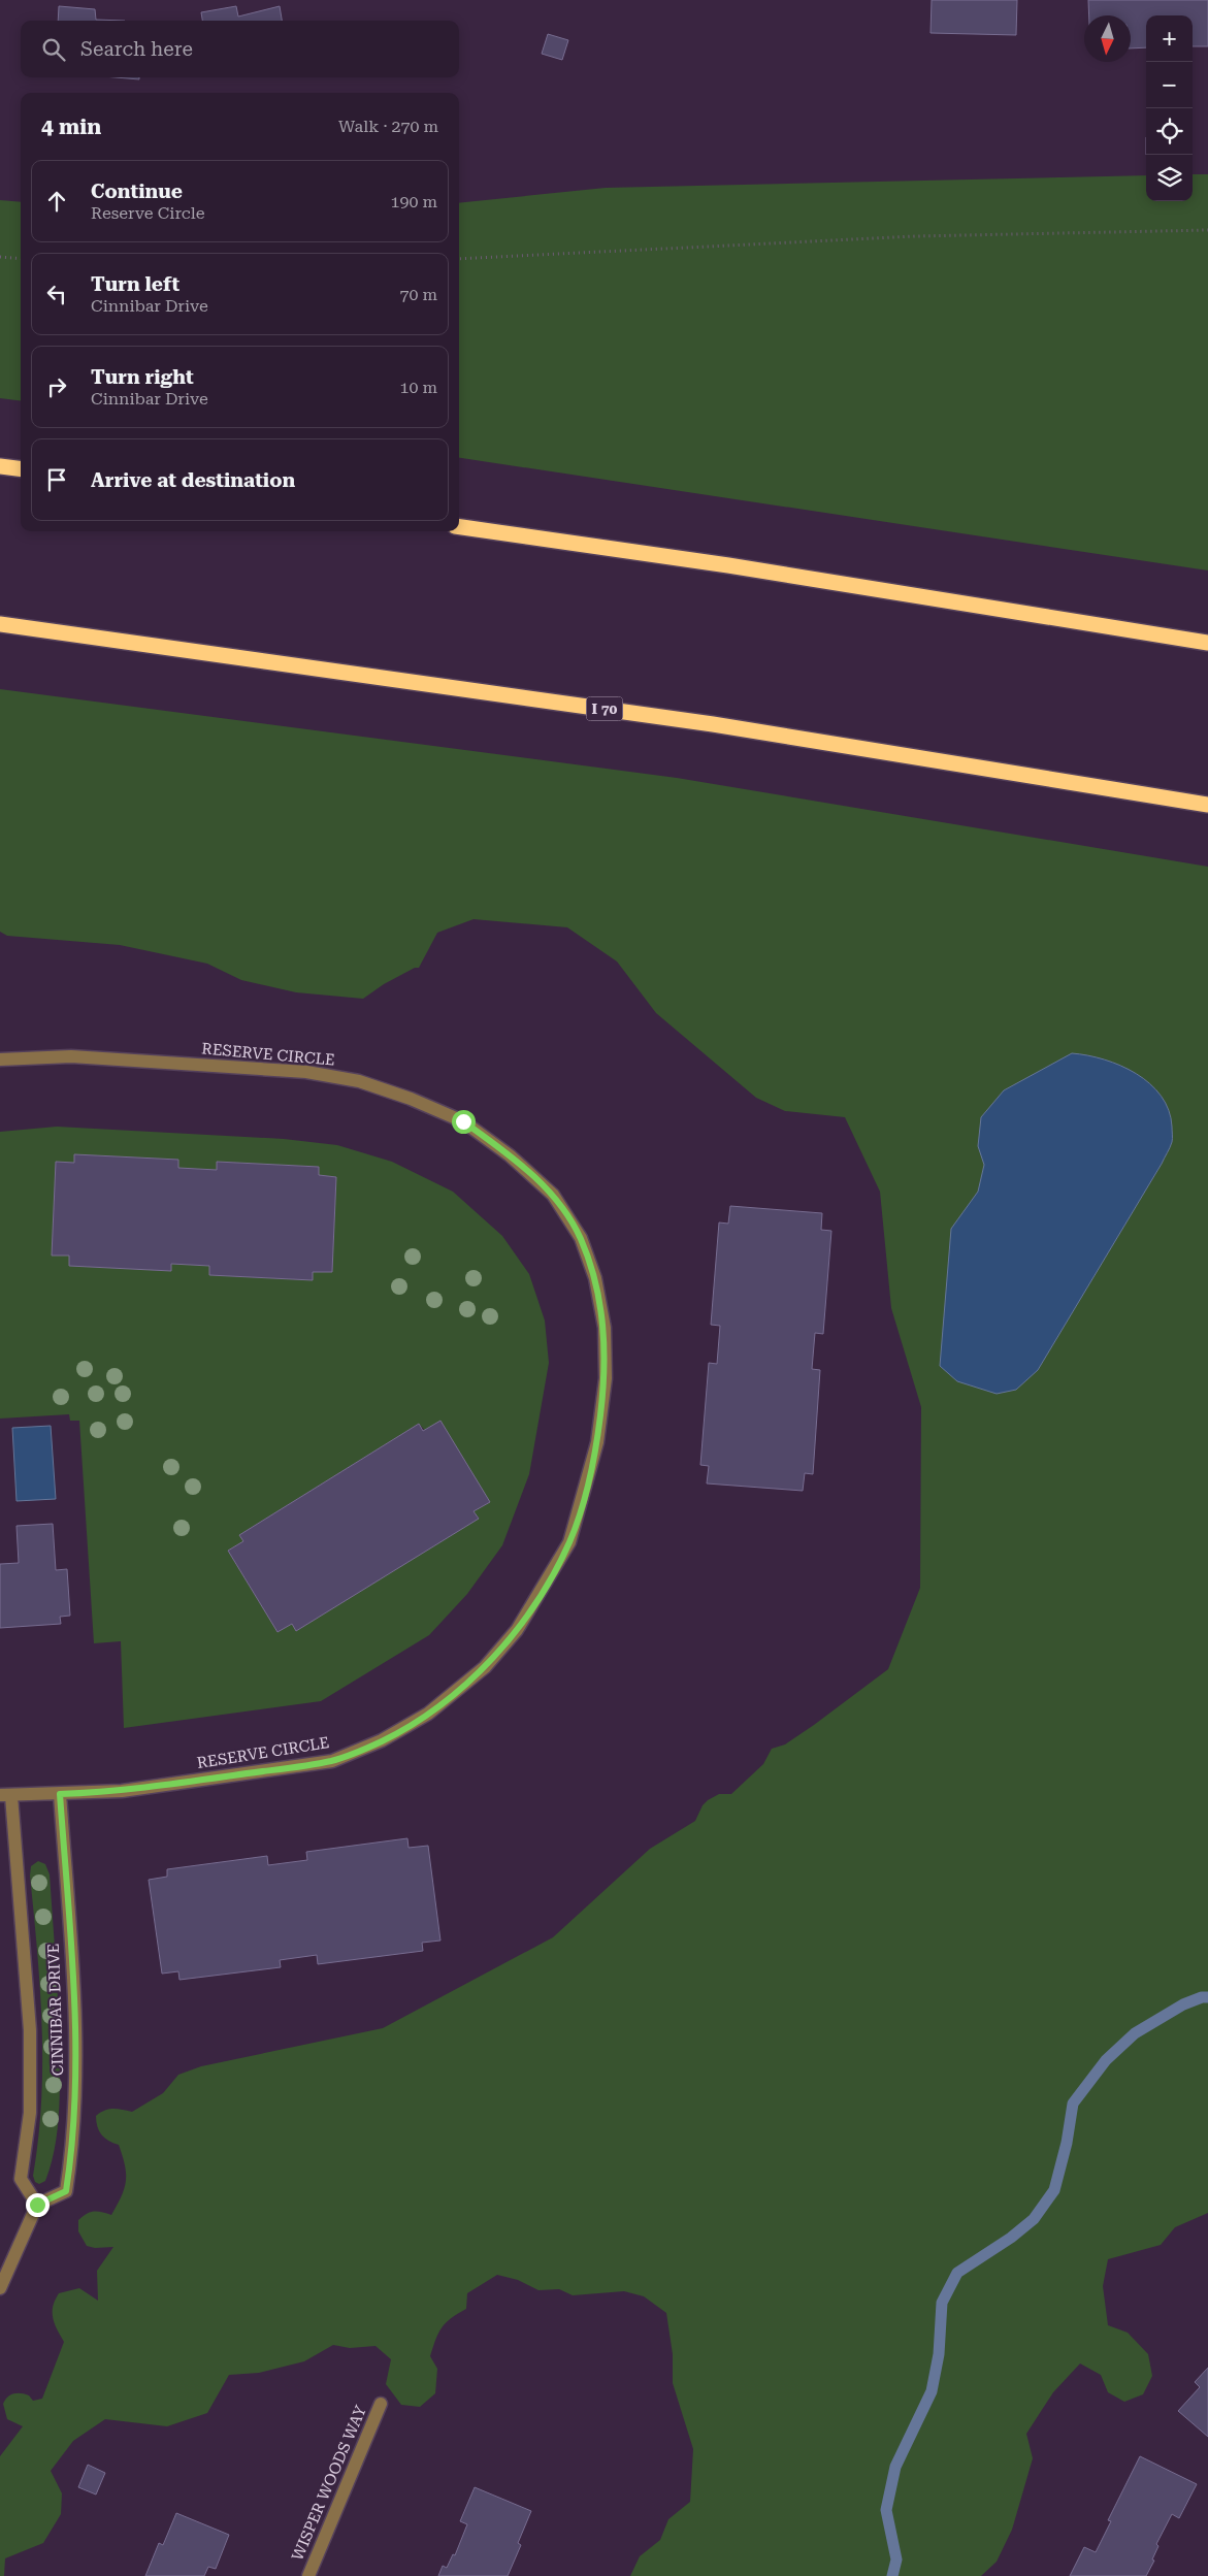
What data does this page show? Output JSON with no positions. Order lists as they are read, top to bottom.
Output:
{
  "streets": {
    "highway": ["I 70"],
    "street": ["RESERVE CIRCLE", "CINNIBAR DRIVE", "WISPER WOODS WAY"]
  },
  "crossings": [
    ["RESERVE CIRCLE", "CINNIBAR DRIVE"]
  ],
  "north": "bottom",
  "page": {
    "map_buttons": ["+", "−"],
    "search": "Search here",
    "heading": ["4 min", "Walk · 270 m"],
    "list": [
      ["Continue", "Reserve Circle", "190 m"],
      ["Turn left", "Cinnibar Drive", "70 m"],
      ["Turn right", "Cinnibar Drive", "10 m"],
      "Arrive at destination"
    ]
  }
}
